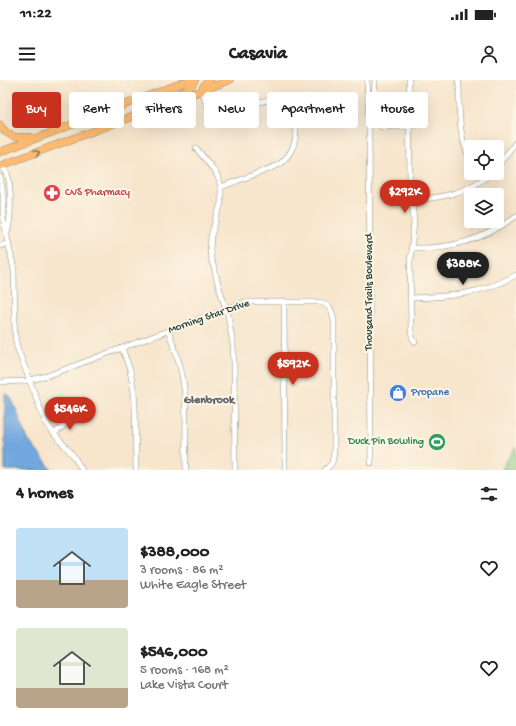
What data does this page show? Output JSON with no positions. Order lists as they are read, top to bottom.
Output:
{
  "streets": {
    "street": ["Thousand Trails Boulevard", "Morning Star Drive"]
  },
  "districts": ["Glenbrook"],
  "places": {
    "pharmacy": ["CVS Pharmacy"],
    "shop": ["Propane"],
    "sports": ["Duck Pin Bowling"]
  },
  "page": {
    "status": "11:22",
    "header": "Casavia",
    "chip": [
      "Buy",
      "Rent",
      "Filters",
      "New",
      "Apartment",
      "House"
    ],
    "price": [
      "$292K",
      "$388K",
      "$592K",
      "$546K"
    ],
    "heading": "4 homes",
    "list": [
      {
        "name": "$388,000",
        "note": "3 rooms · 86 m² · White Eagle Street"
      },
      {
        "name": "$546,000",
        "note": "5 rooms · 168 m² · Lake Vista Court"
      }
    ]
  }
}
